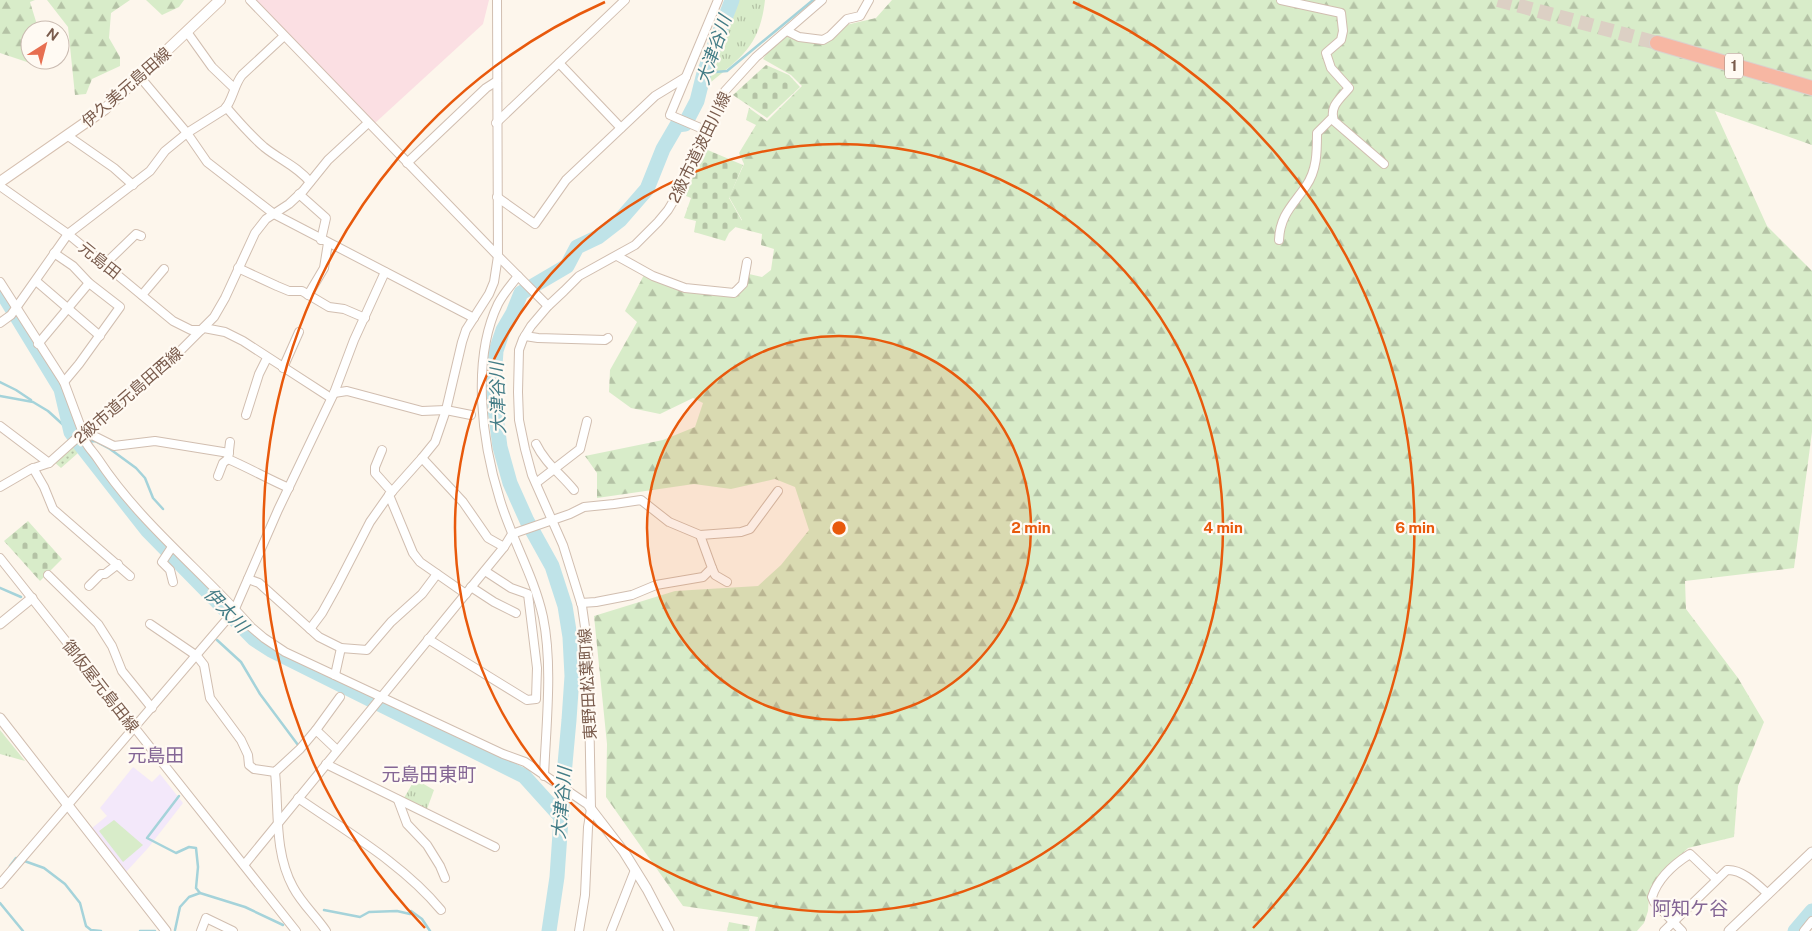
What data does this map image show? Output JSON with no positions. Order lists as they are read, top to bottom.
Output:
{
  "streets": {
    "highway": ["1"],
    "main road": ["伊久美元島田線"],
    "street": [
      "2級市道波田川線",
      "元島田",
      "2級市道元島田西線",
      "東野田松葉町線",
      "御仮屋元島田線"
    ]
  },
  "crossings": [
    ["2級市道波田川線", "東野田松葉町線"],
    ["元島田", "2級市道元島田西線"]
  ],
  "districts": ["元島田", "元島田東町", "阿知ケ谷"],
  "water": ["大津谷川", "伊太川"],
  "north": "top right",
  "rings": ["2 min", "4 min", "6 min"]
}
